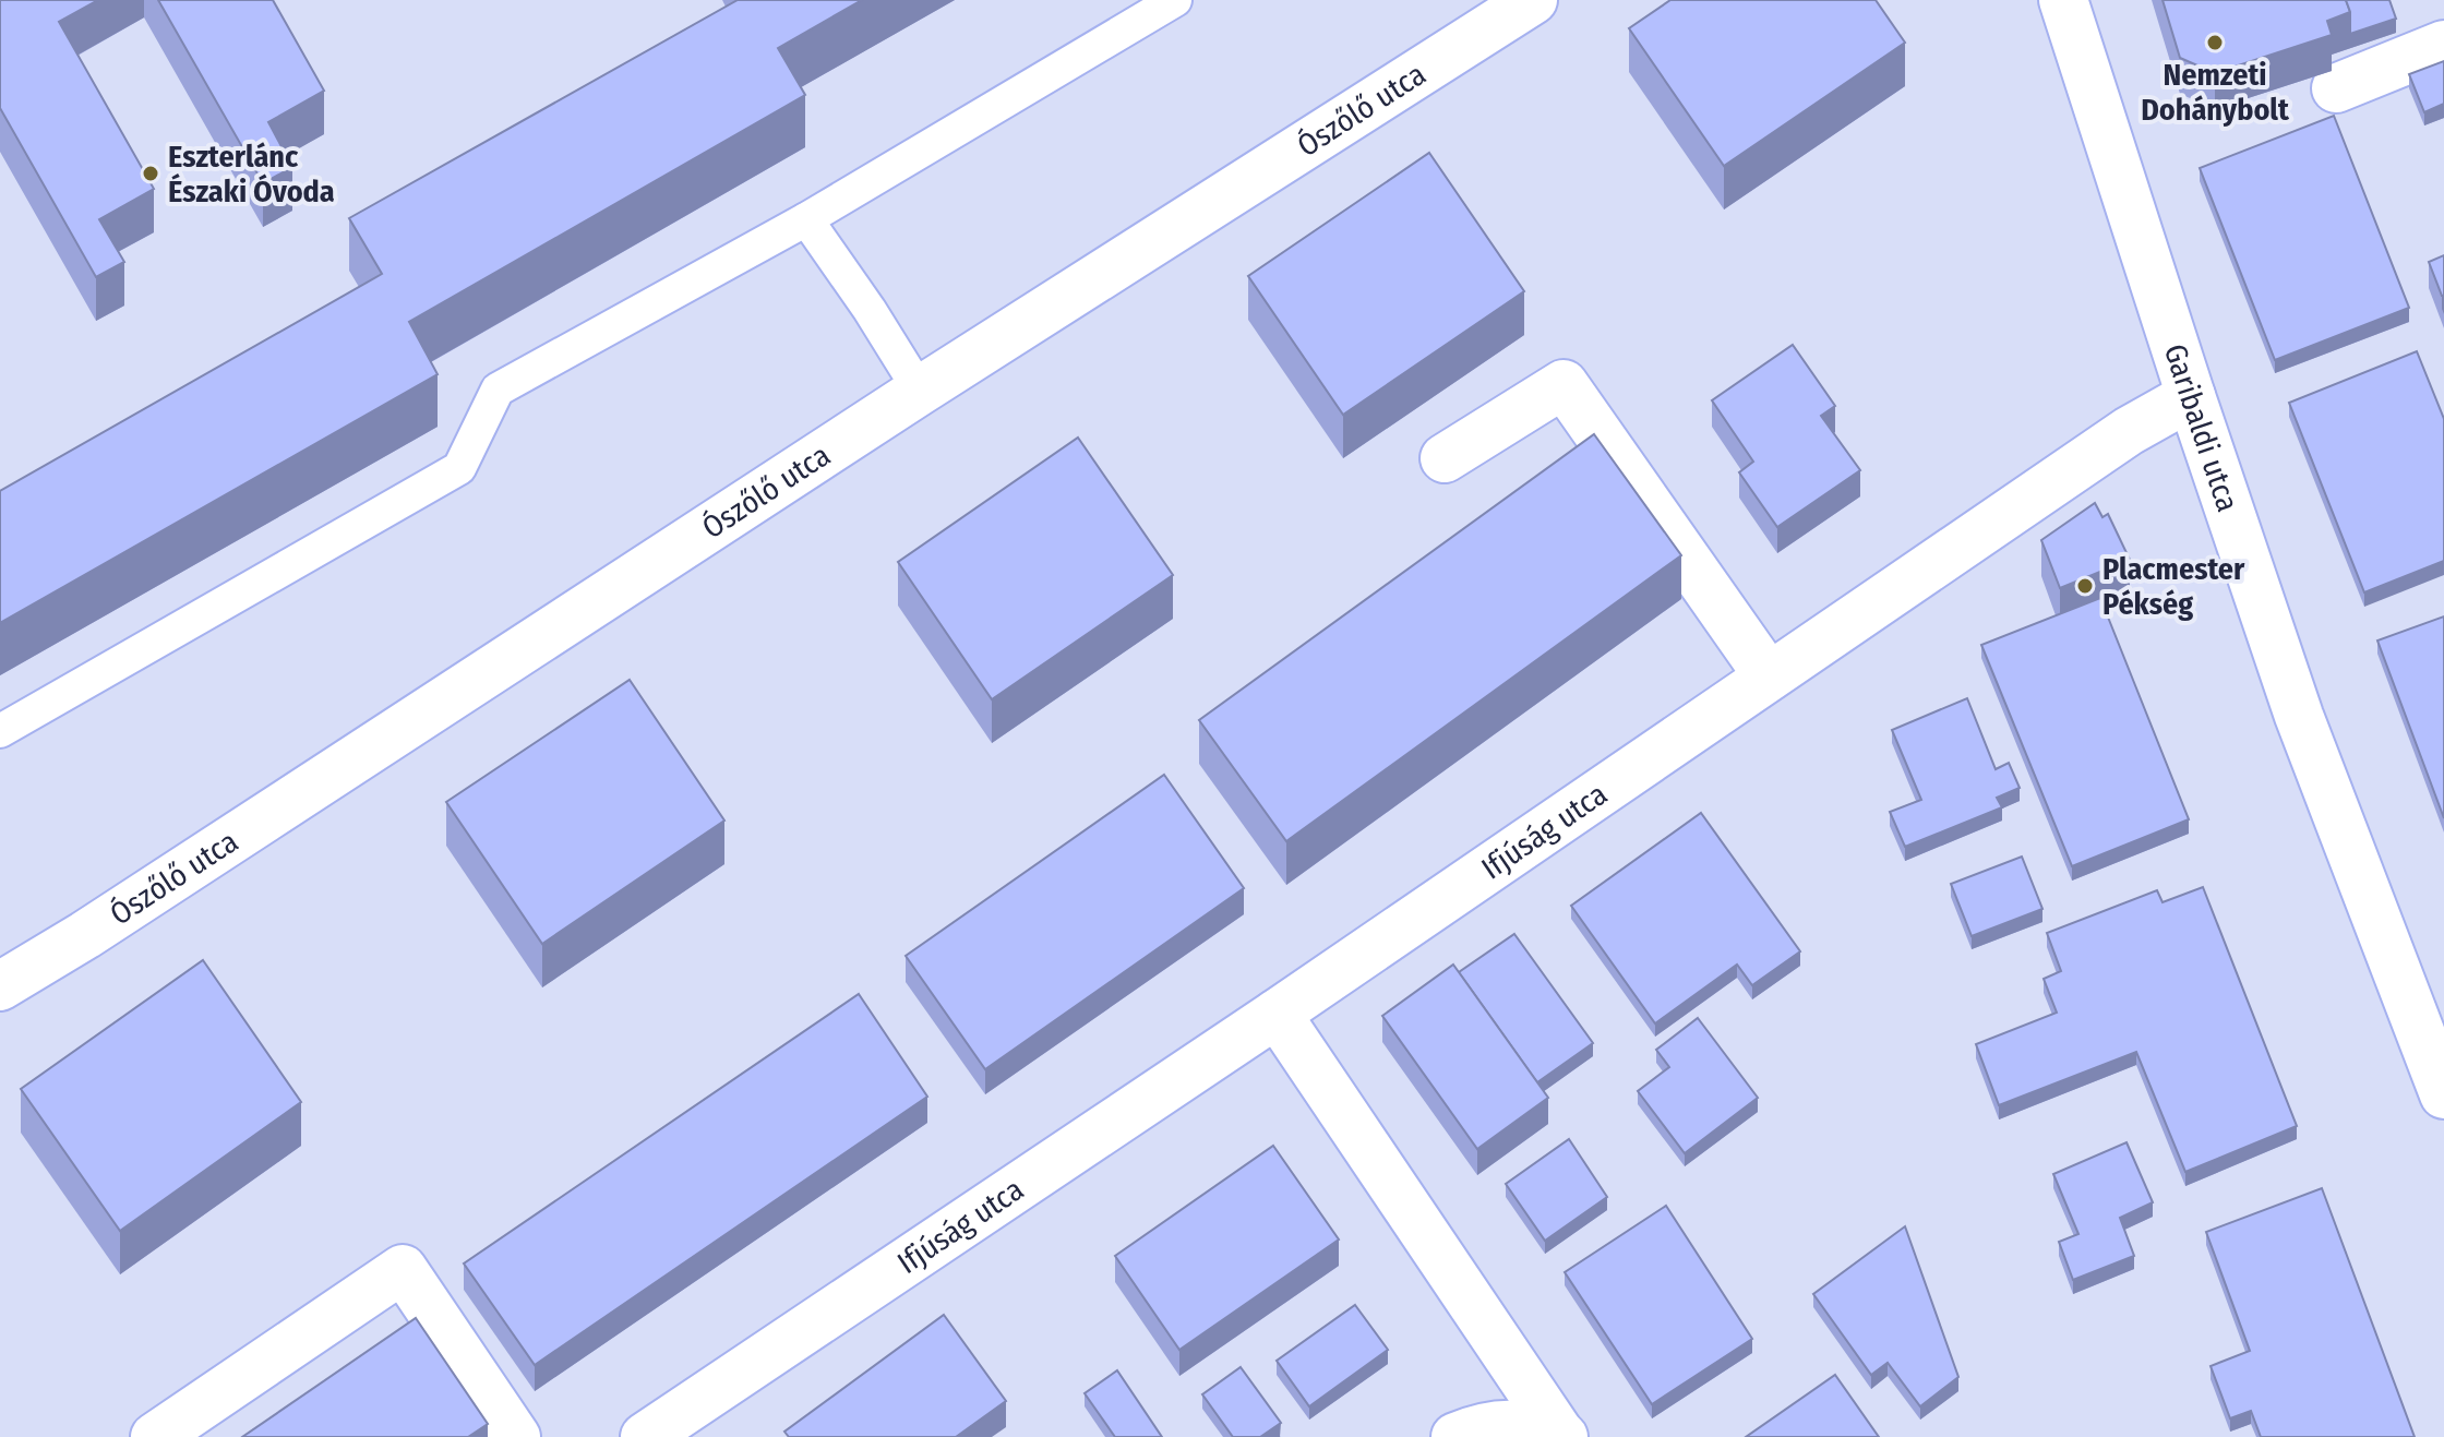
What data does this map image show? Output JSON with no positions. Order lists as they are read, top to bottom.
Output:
{
  "streets": {
    "street": ["Ószőlő utca", "Garibaldi utca", "Ifjúság utca"]
  },
  "crossings": [
    ["Garibaldi utca", "Ifjúság utca"]
  ],
  "places": ["Nemzeti Dohánybolt", "Eszterlánc Északi Óvoda", "Placmester Pékség"]
}
